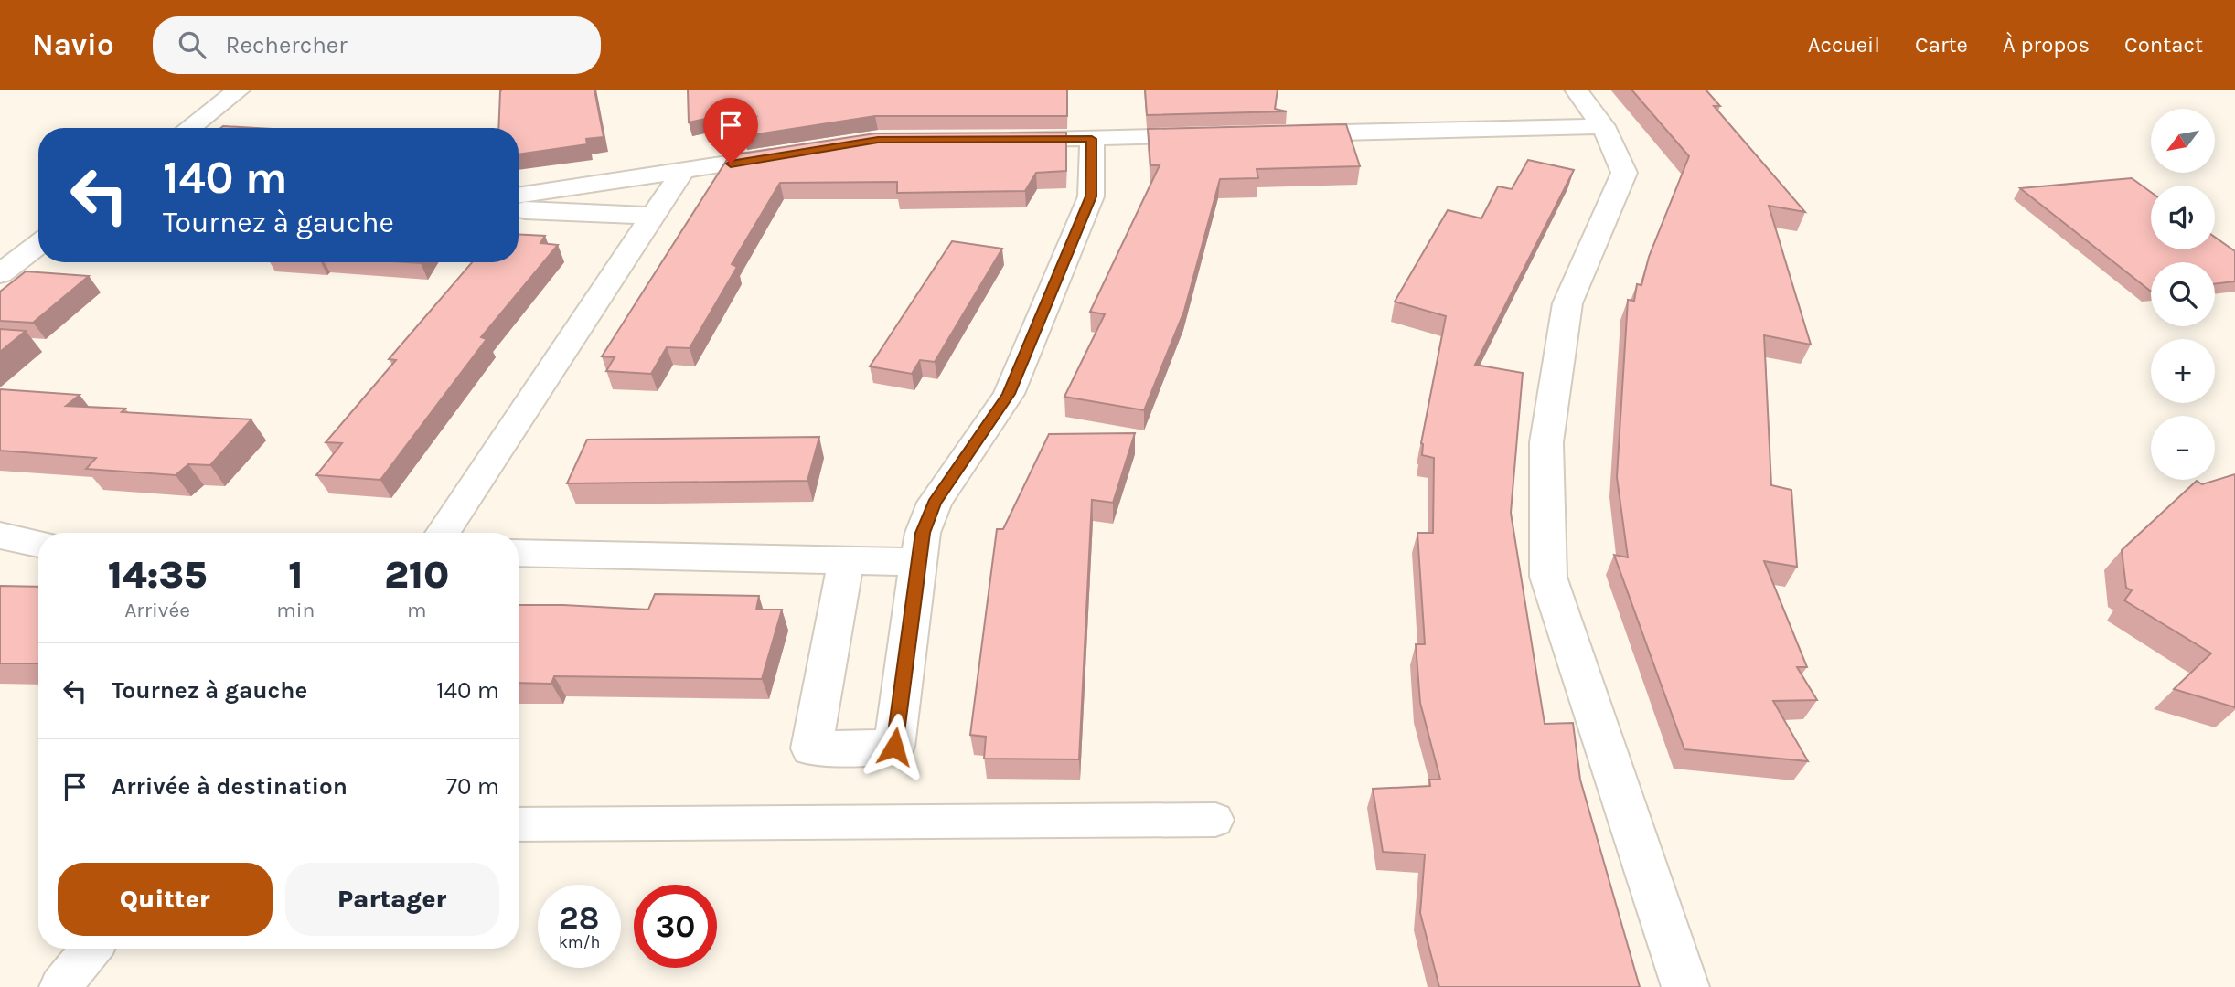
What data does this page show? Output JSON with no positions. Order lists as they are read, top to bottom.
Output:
{
  "north": "bottom left",
  "page": {
    "header": "Navio",
    "search": "Rechercher",
    "nav": [
      "Accueil",
      "Carte",
      "À propos",
      "Contact"
    ],
    "map_buttons": ["+", "−"],
    "turn": ["140 m", "Tournez à gauche"],
    "eta": [
      "14:35",
      "Arrivée",
      "1",
      "min",
      "210",
      "m"
    ],
    "list": [
      {
        "name": "Tournez à gauche",
        "value": "140 m"
      },
      {
        "name": "Arrivée à destination",
        "value": "70 m"
      }
    ],
    "buttons": ["Quitter", "Partager"],
    "speed": "28 km/h",
    "limit": "30"
  }
}
